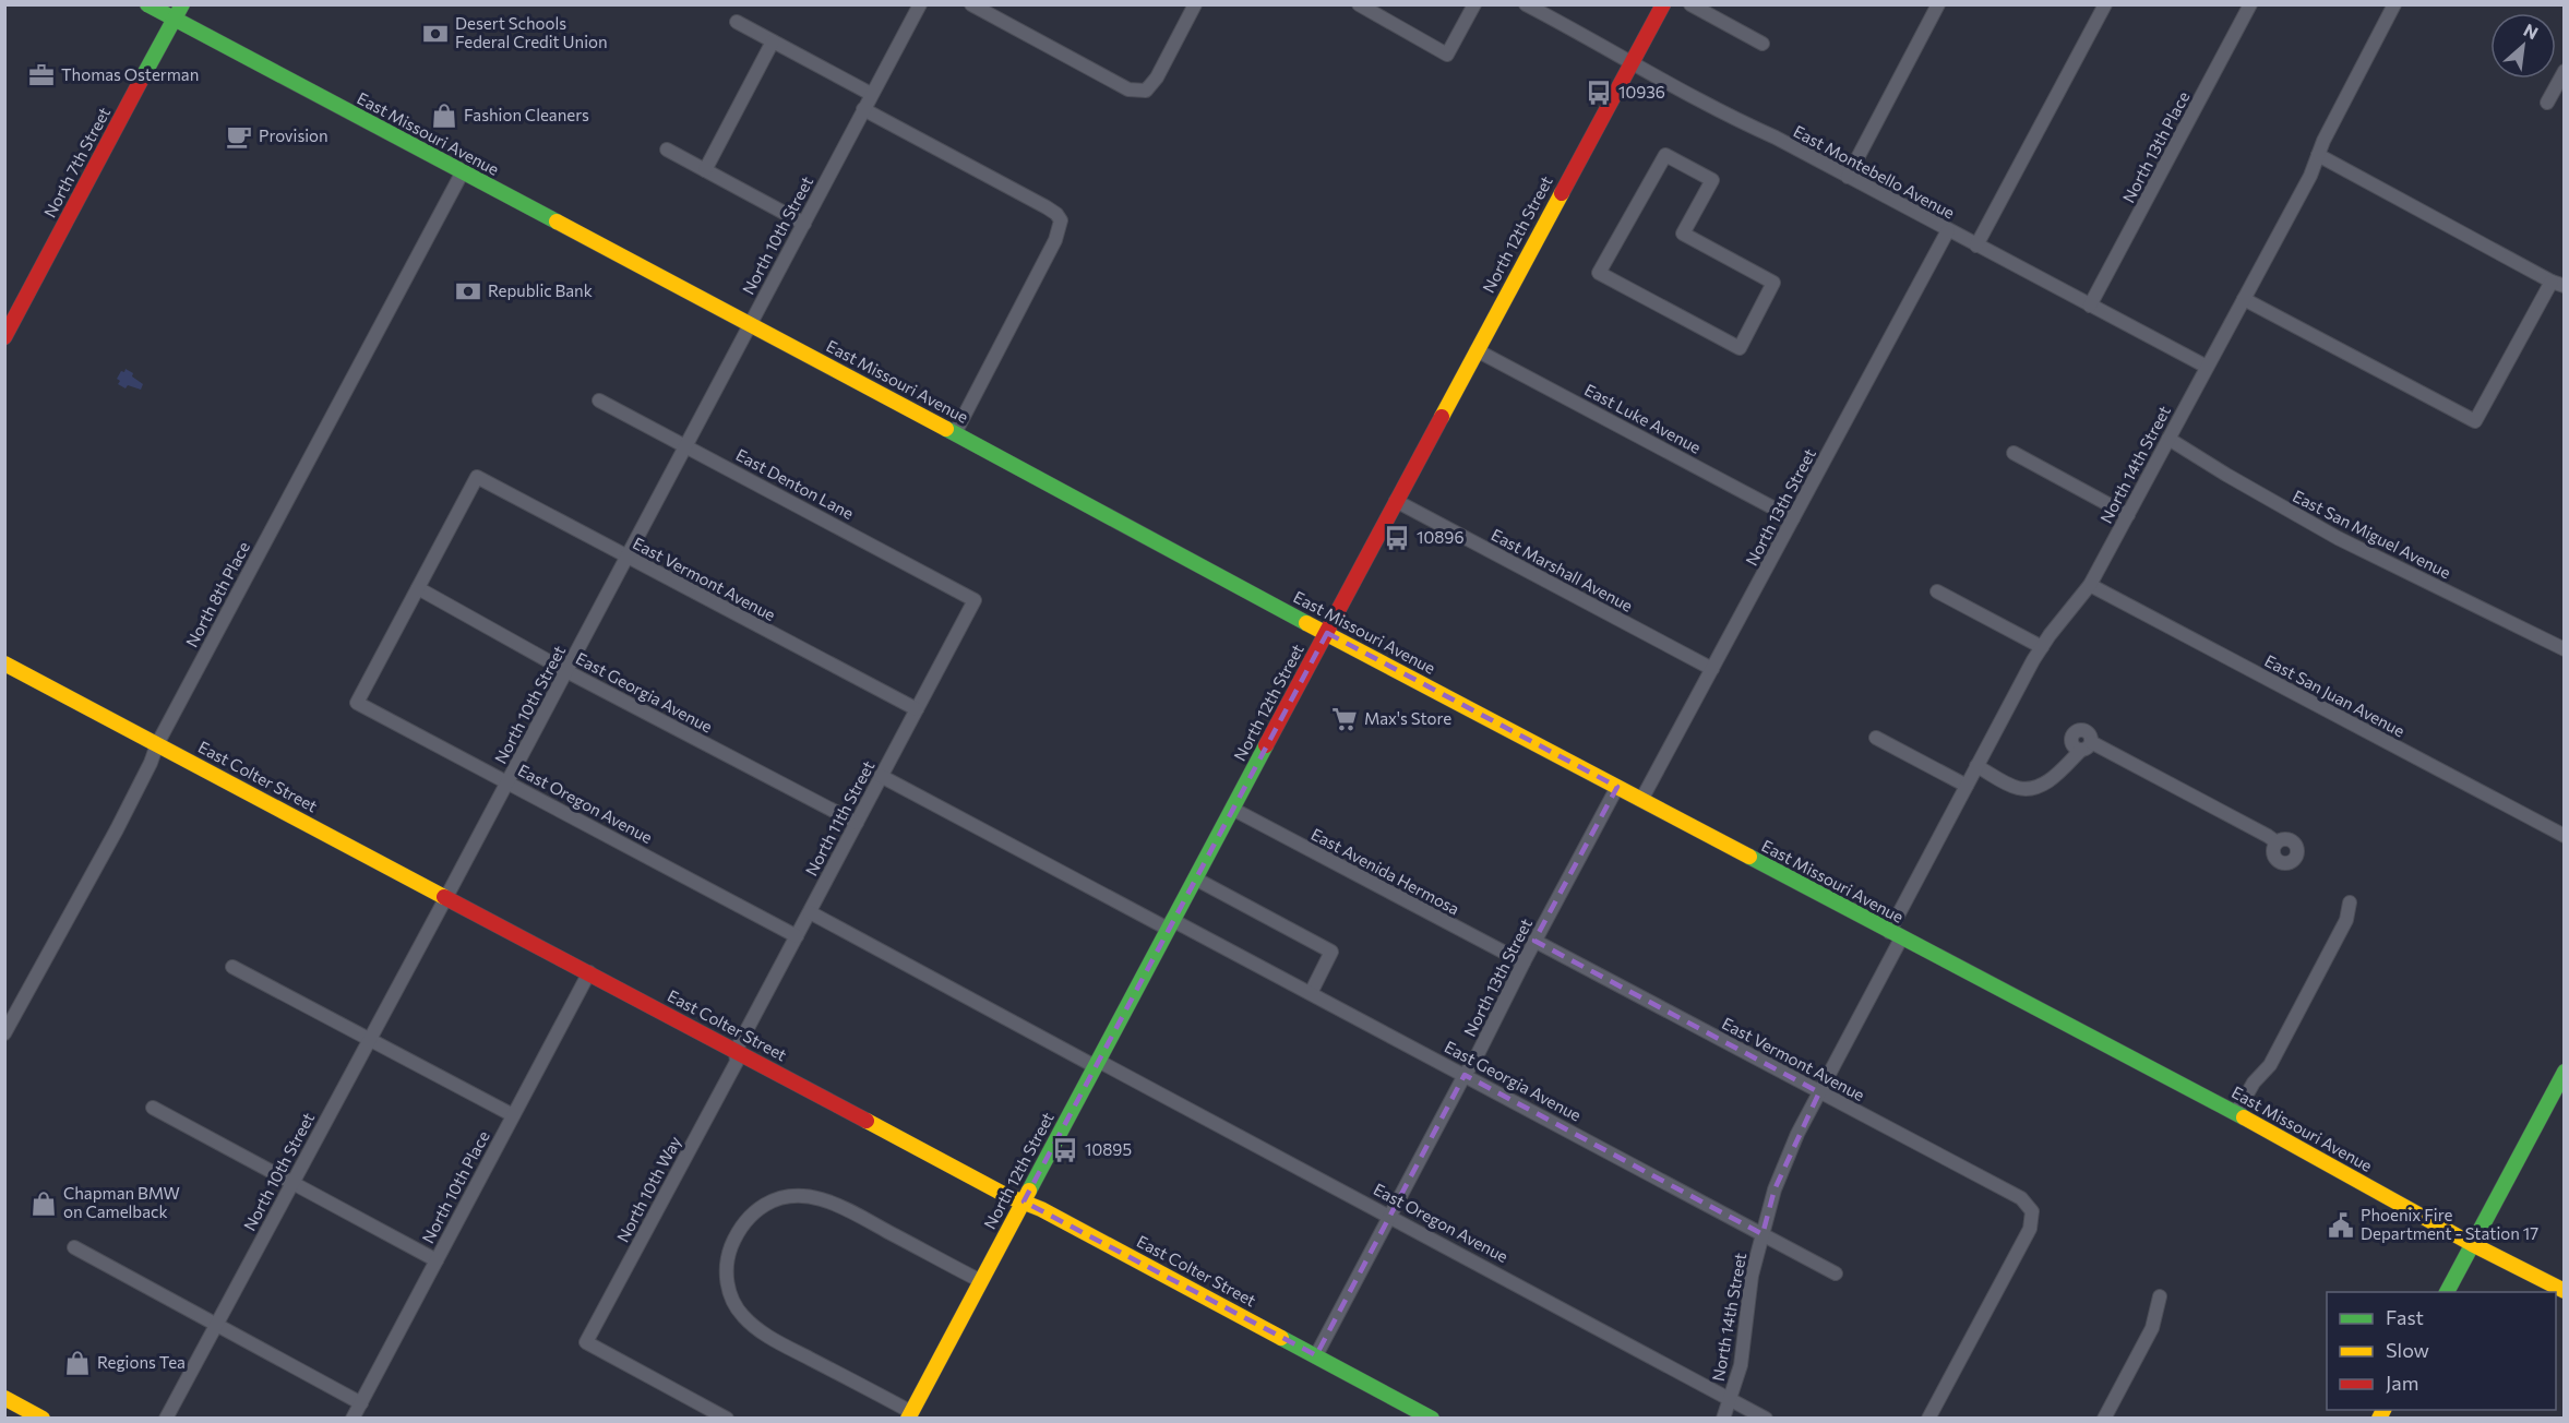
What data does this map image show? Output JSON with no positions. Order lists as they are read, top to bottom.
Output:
{
  "streets": {
    "street": [
      "East Missouri Avenue",
      "North 13th Place",
      "North 7th Street",
      "East Montebello Avenue",
      "North 12th Street",
      "North 10th Street",
      "East Luke Avenue",
      "North 14th Street",
      "East Denton Lane",
      "North 13th Street",
      "East San Miguel Avenue",
      "East Marshall Avenue",
      "East Vermont Avenue",
      "North 8th Place",
      "East Georgia Avenue",
      "East San Juan Avenue",
      "East Colter Street",
      "East Oregon Avenue",
      "North 11th Street",
      "East Avenida Hermosa",
      "North 10th Place",
      "North 10th Way"
    ]
  },
  "crossings": [
    ["East Missouri Avenue", "North 7th Street"],
    ["East Missouri Avenue", "North 12th Street"],
    ["East Missouri Avenue", "North 10th Street"],
    ["East Missouri Avenue", "North 14th Street"],
    ["East Missouri Avenue", "North 13th Street"],
    ["East Missouri Avenue", "North 8th Place"],
    ["North 13th Place", "East Montebello Avenue"],
    ["East Montebello Avenue", "North 12th Street"],
    ["East Montebello Avenue", "North 14th Street"],
    ["East Montebello Avenue", "North 13th Street"],
    ["North 12th Street", "East Luke Avenue"],
    ["North 12th Street", "East Marshall Avenue"],
    ["North 12th Street", "East Georgia Avenue"],
    ["North 12th Street", "East Colter Street"],
    ["North 12th Street", "East Oregon Avenue"],
    ["North 12th Street", "East Avenida Hermosa"],
    ["North 10th Street", "East Denton Lane"],
    ["North 10th Street", "East Vermont Avenue"],
    ["North 10th Street", "East Georgia Avenue"],
    ["North 10th Street", "East Colter Street"],
    ["North 10th Street", "East Oregon Avenue"],
    ["East Luke Avenue", "North 13th Street"],
    ["North 14th Street", "East San Miguel Avenue"],
    ["North 14th Street", "East Vermont Avenue"],
    ["North 14th Street", "East Georgia Avenue"],
    ["North 14th Street", "East San Juan Avenue"],
    ["North 14th Street", "East Oregon Avenue"],
    ["East Denton Lane", "North 11th Street"],
    ["North 13th Street", "East Marshall Avenue"],
    ["North 13th Street", "East Vermont Avenue"],
    ["North 13th Street", "East Georgia Avenue"],
    ["North 13th Street", "East Colter Street"],
    ["North 13th Street", "East Oregon Avenue"],
    ["North 13th Street", "East Avenida Hermosa"],
    ["East Vermont Avenue", "East Georgia Avenue"],
    ["East Vermont Avenue", "East Oregon Avenue"],
    ["East Vermont Avenue", "North 11th Street"],
    ["North 8th Place", "East Colter Street"],
    ["East Georgia Avenue", "East Oregon Avenue"],
    ["East Georgia Avenue", "North 11th Street"],
    ["East Colter Street", "North 11th Street"],
    ["East Colter Street", "North 10th Place"],
    ["East Colter Street", "North 10th Way"],
    ["East Oregon Avenue", "North 11th Street"],
    ["North 11th Street", "North 10th Way"]
  ],
  "places": {
    "bank": ["Desert Schools Federal Credit Union", "Republic Bank"],
    "office": ["Thomas Osterman"],
    "bus stop": ["10936", "10896", "10895"],
    "shop": ["Fashion Cleaners", "Chapman BMW on Camelback", "Regions Tea"],
    "cafe": ["Provision"],
    "supermarket": ["Max's Store"],
    "public building": ["Phoenix Fire Department - Station 17"]
  },
  "legend": ["Fast", "Slow", "Jam"],
  "north": "top right"
}
